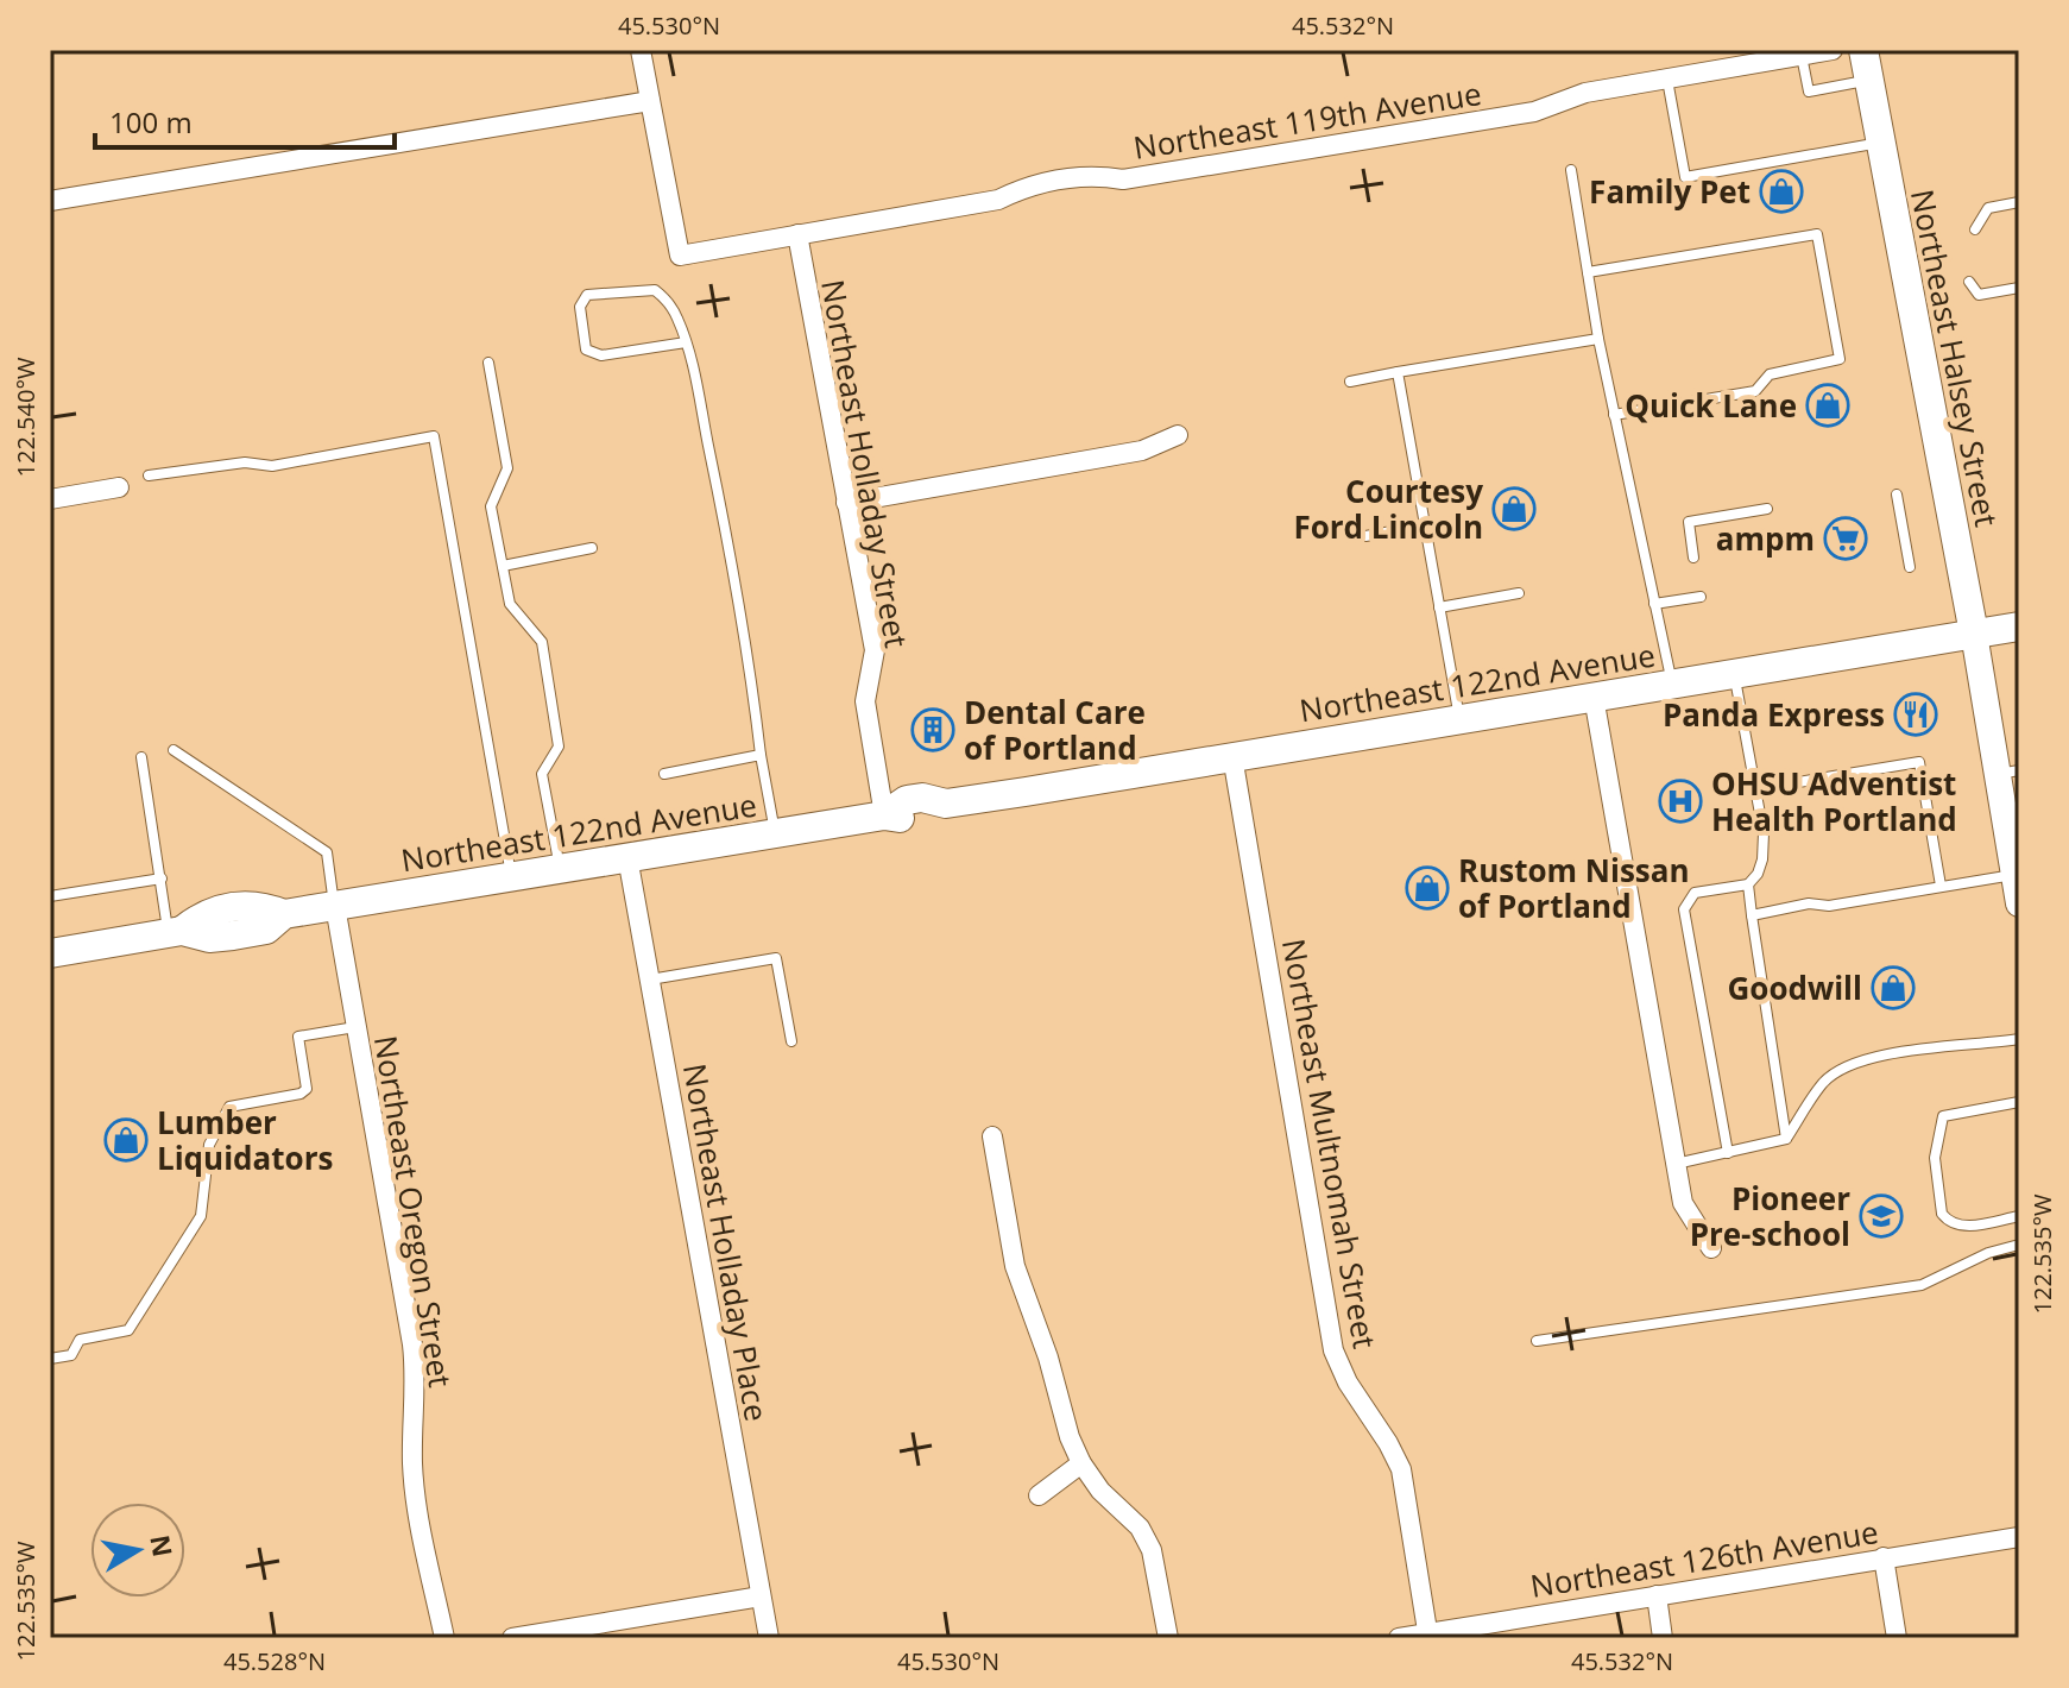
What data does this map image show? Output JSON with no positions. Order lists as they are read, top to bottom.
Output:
{
  "streets": {
    "main road": ["Northeast Halsey Street", "Northeast 122nd Avenue"],
    "street": [
      "Northeast 119th Avenue",
      "Northeast Holladay Street",
      "Northeast Multnomah Street",
      "Northeast Oregon Street",
      "Northeast Holladay Place",
      "Northeast 126th Avenue"
    ]
  },
  "crossings": [
    ["Northeast 119th Avenue", "Northeast Holladay Street"],
    ["Northeast Halsey Street", "Northeast 122nd Avenue"],
    ["Northeast Holladay Street", "Northeast 122nd Avenue"],
    ["Northeast 122nd Avenue", "Northeast Multnomah Street"],
    ["Northeast 122nd Avenue", "Northeast Oregon Street"],
    ["Northeast 122nd Avenue", "Northeast Holladay Place"],
    ["Northeast Multnomah Street", "Northeast 126th Avenue"]
  ],
  "places": {
    "shop": [
      "Family Pet",
      "Quick Lane",
      "Courtesy Ford Lincoln",
      "Rustom Nissan of Portland",
      "Goodwill",
      "Lumber Liquidators"
    ],
    "supermarket": ["ampm"],
    "restaurant": ["Panda Express"],
    "building": ["Dental Care of Portland"],
    "hospital": ["OHSU Adventist Health Portland"],
    "school or university": ["Pioneer Pre-school"]
  },
  "scale_bar": "100 m",
  "north": "right",
  "coordinates": [
    "45.530°N",
    "45.532°N",
    "122.540°W",
    "122.535°W",
    "45.528°N"
  ]
}
